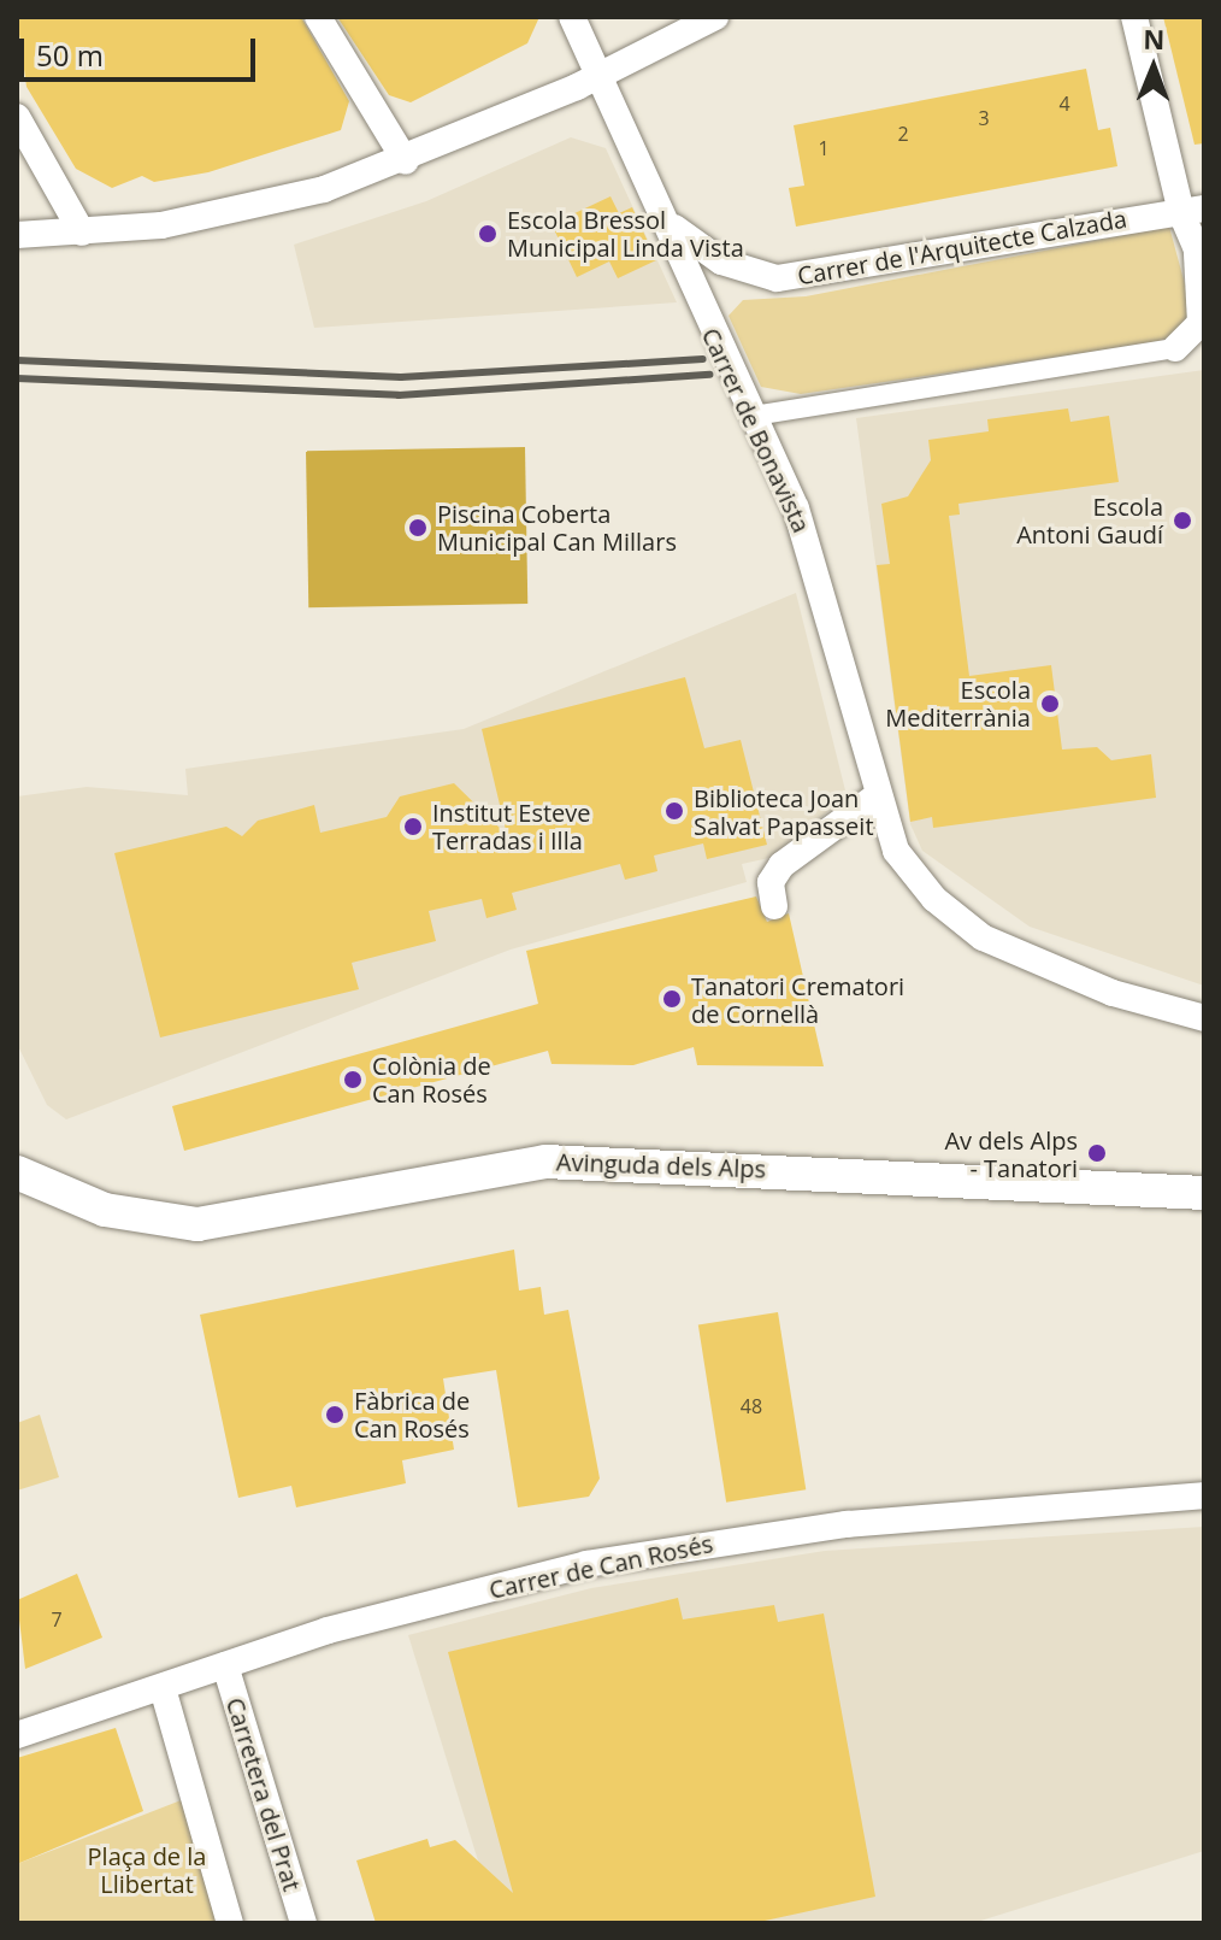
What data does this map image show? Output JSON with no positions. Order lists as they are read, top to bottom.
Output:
{
  "streets": {
    "street": [
      "Carrer de l'Arquitecte Calzada",
      "Carrer de Bonavista",
      "Avinguda dels Alps",
      "Carrer de Can Rosés",
      "Carretera del Prat"
    ]
  },
  "crossings": [
    ["Carrer de l'Arquitecte Calzada", "Carrer de Bonavista"],
    ["Carrer de Can Rosés", "Carretera del Prat"]
  ],
  "parks": ["Plaça de la Llibertat"],
  "places": [
    "Escola Bressol Municipal Linda Vista",
    "Escola Antoni Gaudí",
    "Piscina Coberta Municipal Can Millars",
    "Escola Mediterrània",
    "Biblioteca Joan Salvat Papasseit",
    "Institut Esteve Terradas i Illa",
    "Tanatori Crematori de Cornellà",
    "Colònia de Can Rosés",
    "Av dels Alps - Tanatori",
    "Fàbrica de Can Rosés"
  ],
  "house_numbers": [
    "4",
    "3",
    "2",
    "1",
    "48",
    "7"
  ],
  "scale_bar": "50 m",
  "north": "top"
}
